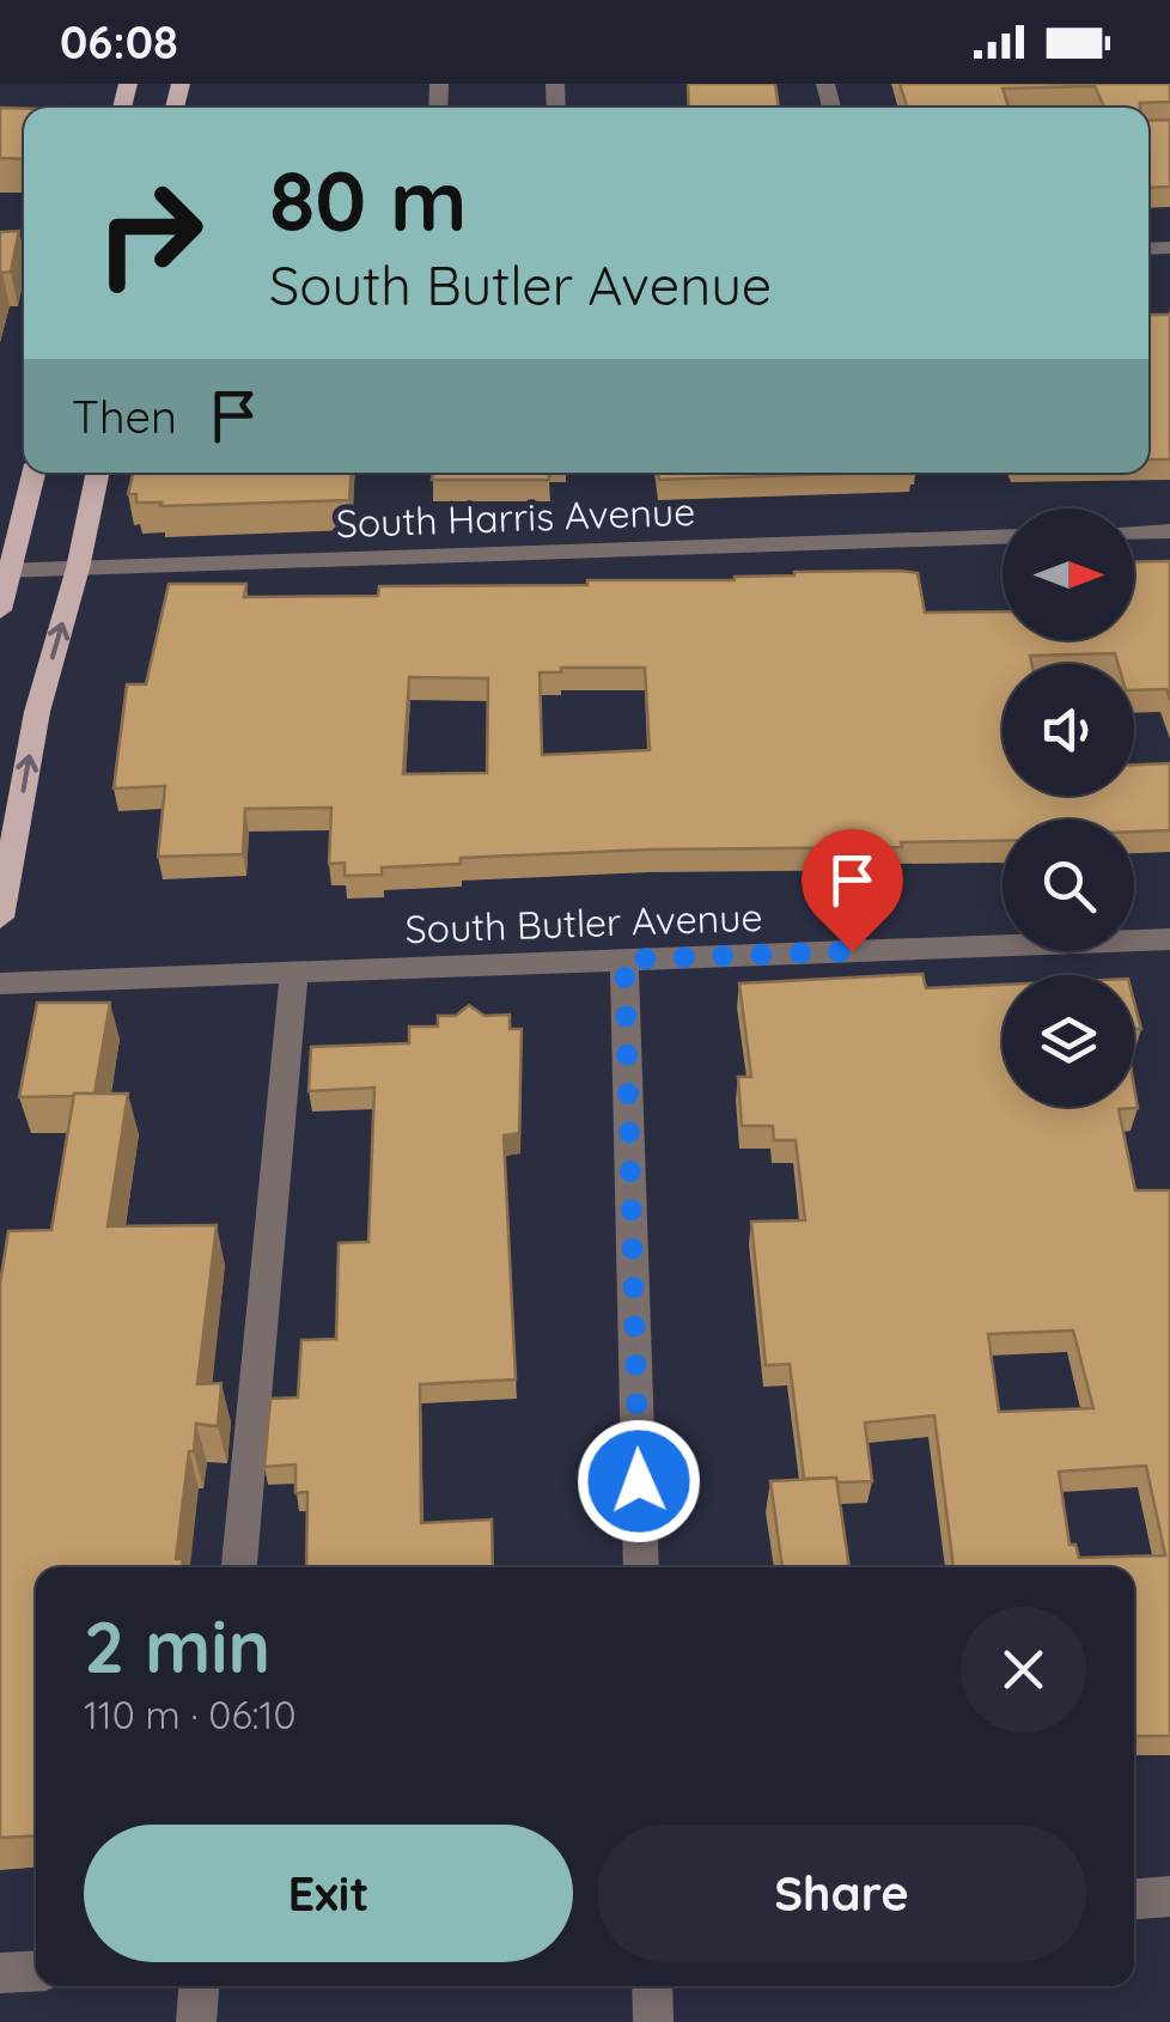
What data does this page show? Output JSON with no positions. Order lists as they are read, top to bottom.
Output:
{
  "streets": {
    "street": ["South Harris Avenue", "South Butler Avenue"]
  },
  "north": "right",
  "page": {
    "status": "06:08",
    "turn": ["80 m", "South Butler Avenue"],
    "then": "Then",
    "heading": ["2 min", "110 m · 06:10"],
    "buttons": ["Exit", "Share"]
  }
}
